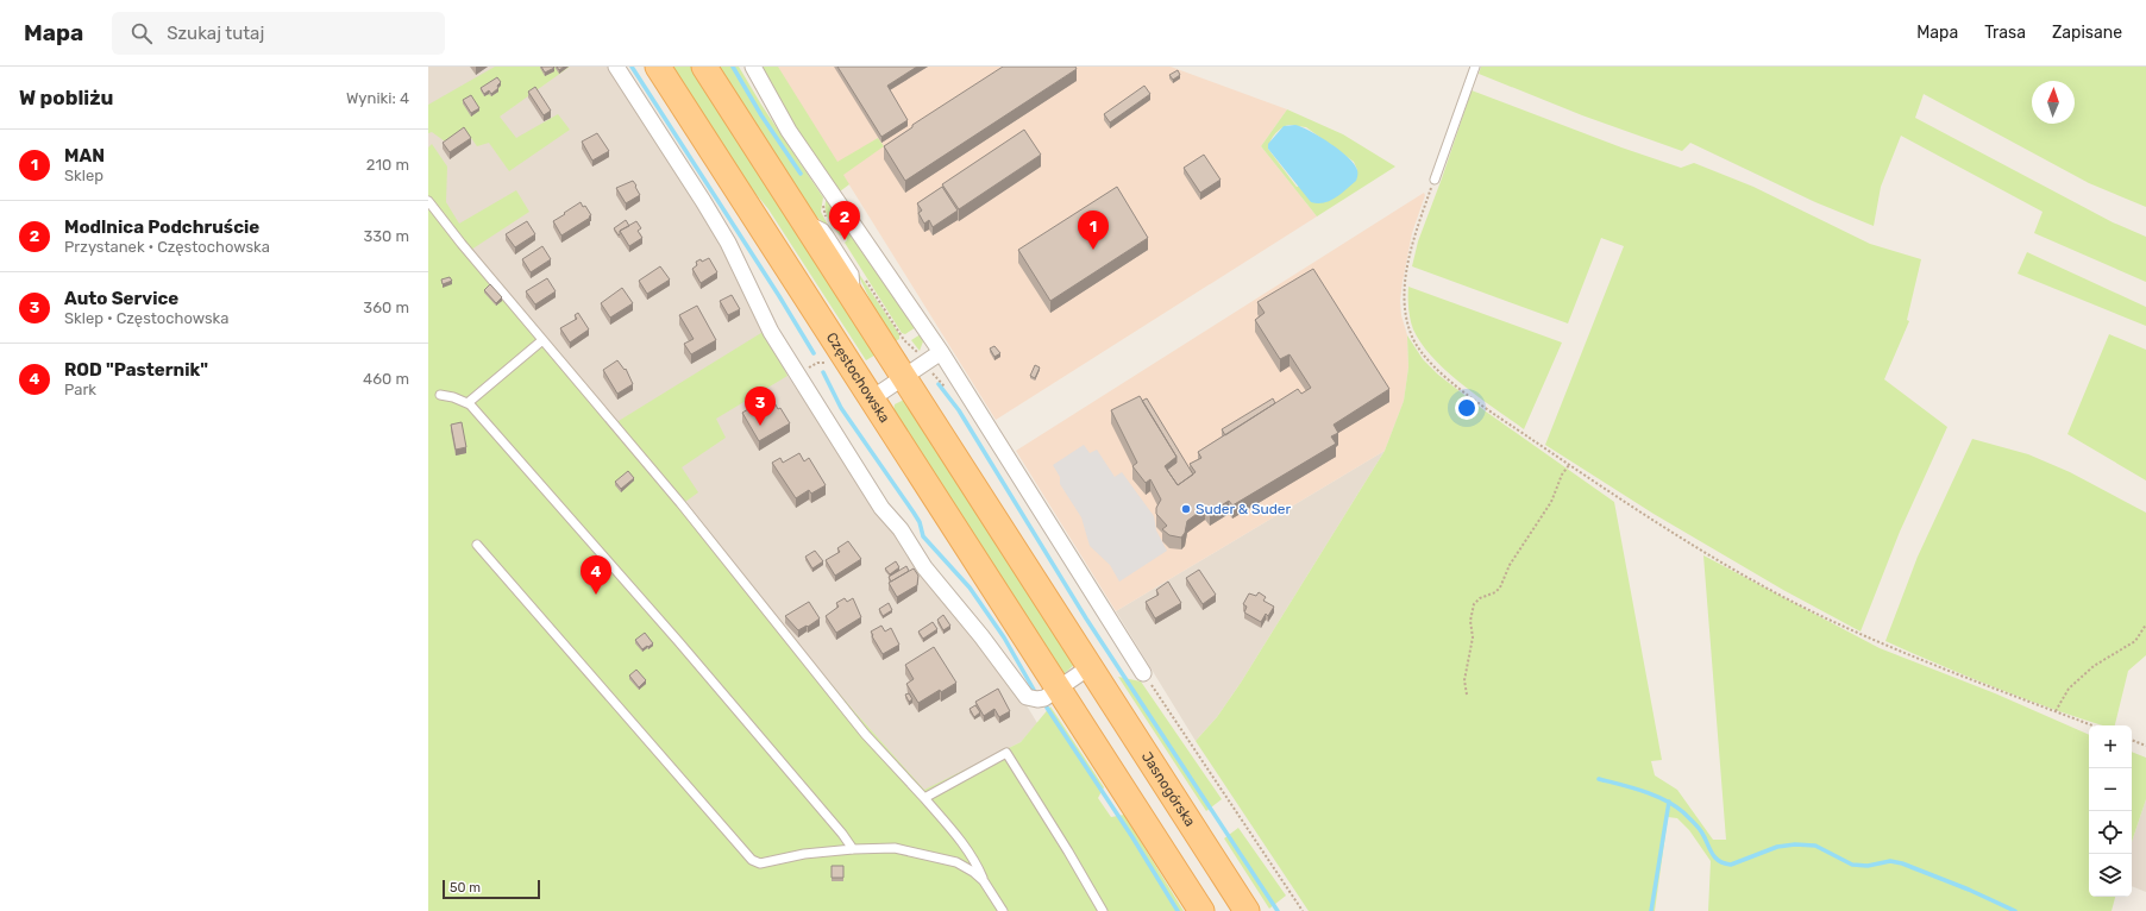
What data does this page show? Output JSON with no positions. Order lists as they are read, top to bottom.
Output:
{
  "streets": {
    "main road": ["Częstochowska", "Jasnogórska"]
  },
  "places": ["Suder & Suder"],
  "scale_bar": "50 m",
  "north": "top",
  "page": {
    "header": "Mapa",
    "search": "Szukaj tutaj",
    "nav": ["Mapa", "Trasa", "Zapisane"],
    "heading": ["W pobliżu", "Wyniki: 4"],
    "list": [
      {
        "mark": "1",
        "name": "MAN",
        "note": "Sklep",
        "value": "210 m"
      },
      {
        "mark": "2",
        "name": "Modlnica Podchruście",
        "note": "Przystanek · Częstochowska",
        "value": "330 m"
      },
      {
        "mark": "3",
        "name": "Auto Service",
        "note": "Sklep · Częstochowska",
        "value": "360 m"
      },
      {
        "mark": "4",
        "name": "ROD \"Pasternik\"",
        "note": "Park",
        "value": "460 m"
      }
    ],
    "pins": [
      "2",
      "1",
      "3",
      "4"
    ],
    "map_buttons": ["+", "−"],
    "scale": "50 m"
  }
}
